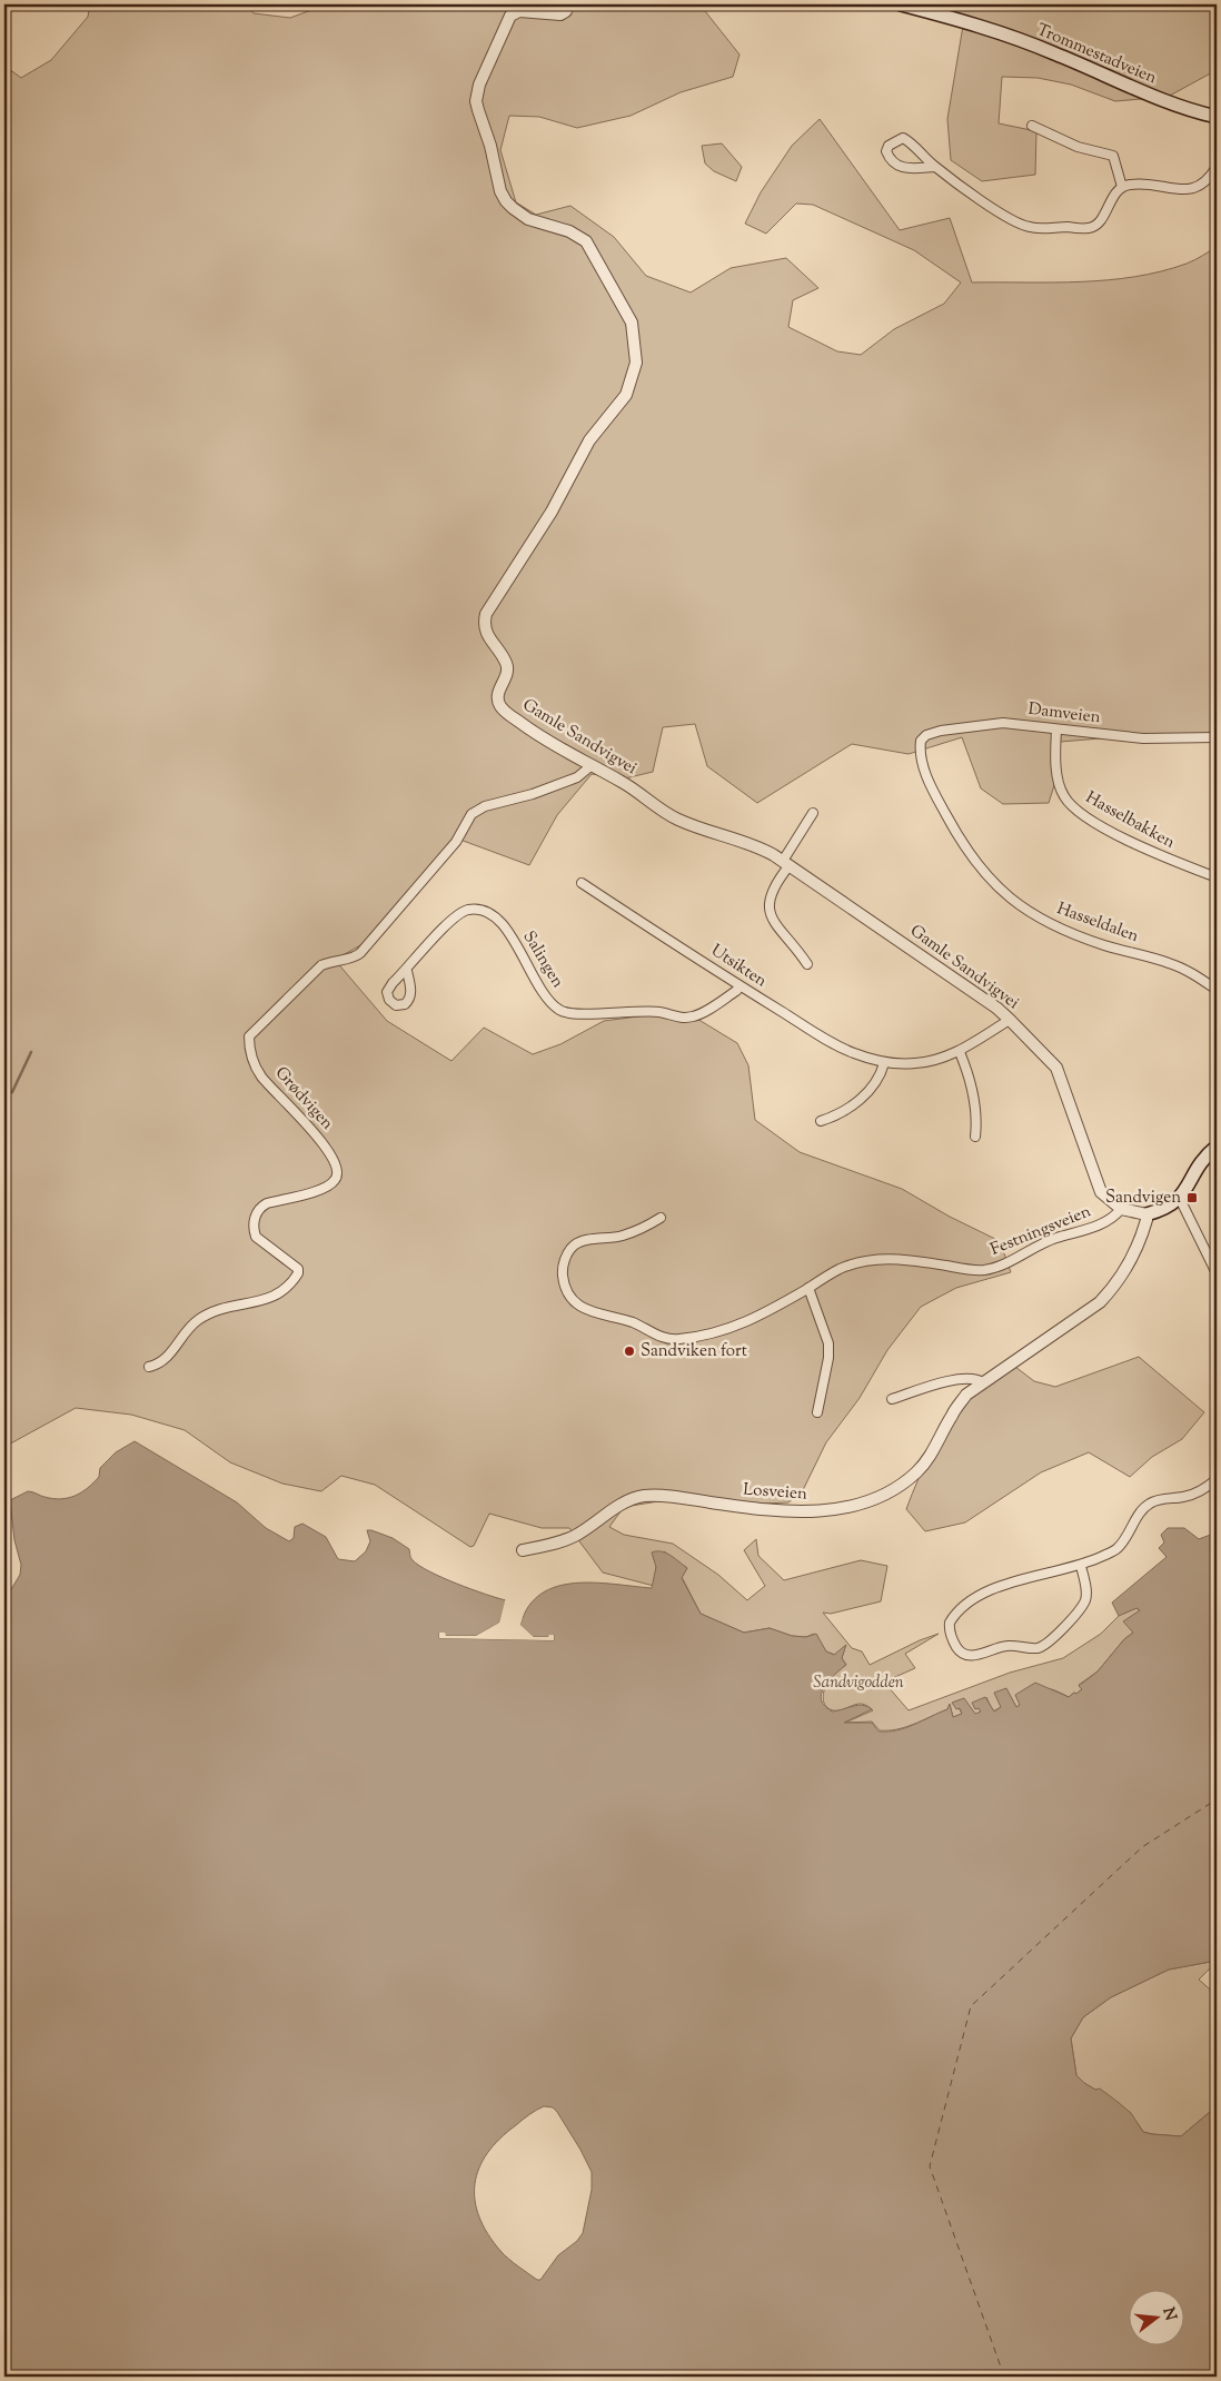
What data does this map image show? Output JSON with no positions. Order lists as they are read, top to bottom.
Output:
{
  "streets": {
    "main road": ["Trommestadveien"],
    "street": [
      "Damveien",
      "Gamle Sandvigvei",
      "Hasselbakken",
      "Hasseldalen",
      "Salingen",
      "Utsikten",
      "Grødvigen",
      "Festningsveien",
      "Losveien"
    ]
  },
  "crossings": [
    ["Damveien", "Hasselbakken"],
    ["Damveien", "Hasseldalen"],
    ["Gamle Sandvigvei", "Utsikten"],
    ["Gamle Sandvigvei", "Grødvigen"],
    ["Gamle Sandvigvei", "Festningsveien"],
    ["Gamle Sandvigvei", "Losveien"],
    ["Salingen", "Utsikten"]
  ],
  "parks": ["Sandvigodden"],
  "places": {
    "transit": ["Sandvigen"],
    "other": ["Sandviken fort"]
  },
  "north": "right"
}
